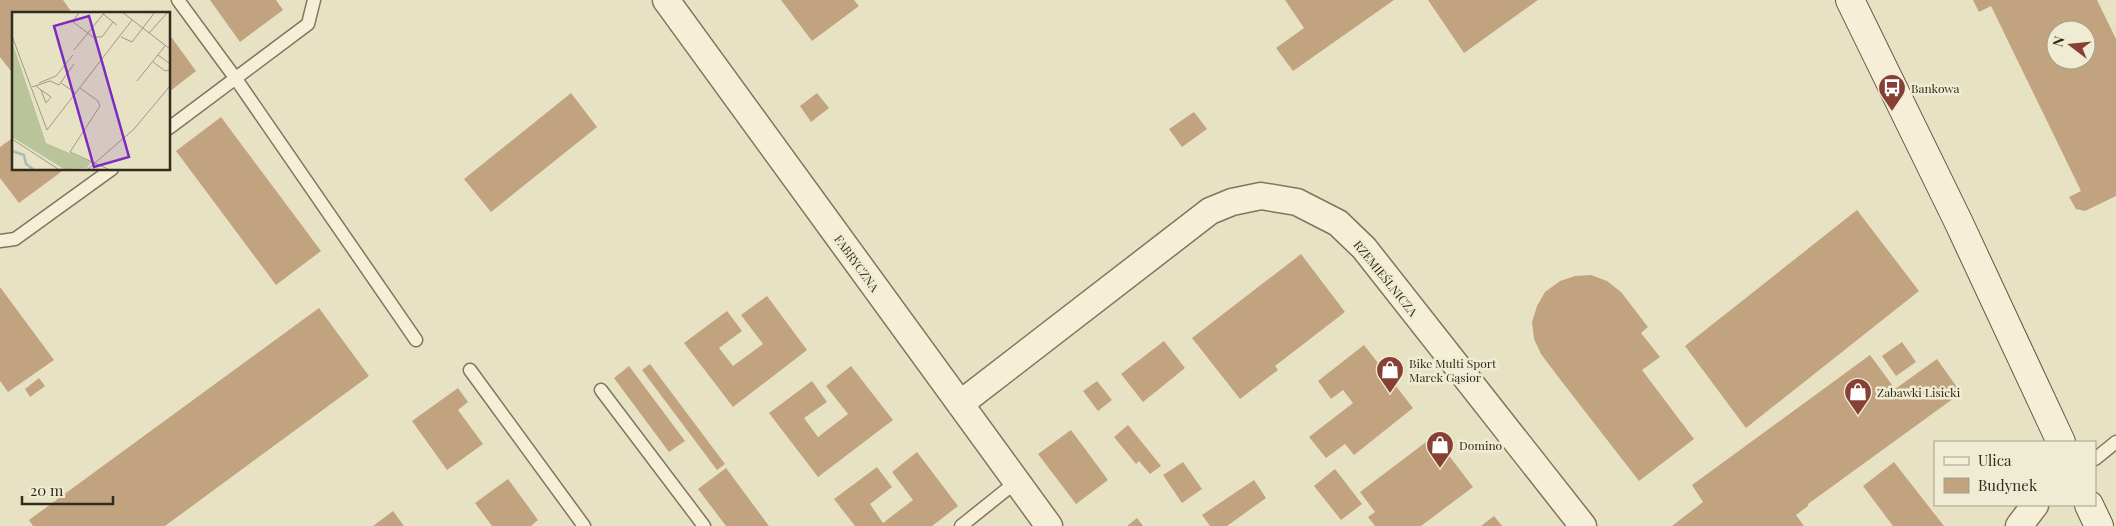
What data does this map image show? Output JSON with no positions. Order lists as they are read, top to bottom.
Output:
{
  "streets": {
    "street": ["FABRYCZNA", "RZEMIEŚLNICZA"]
  },
  "crossings": [
    ["FABRYCZNA", "RZEMIEŚLNICZA"]
  ],
  "places": {
    "bus stop": ["Bankowa"],
    "shop": ["Bike Multi Sport Marek Gąsior", "Zabawki Lisicki", "Domino"]
  },
  "legend": ["Ulica", "Budynek"],
  "scale_bar": "20 m",
  "north": "left"
}
